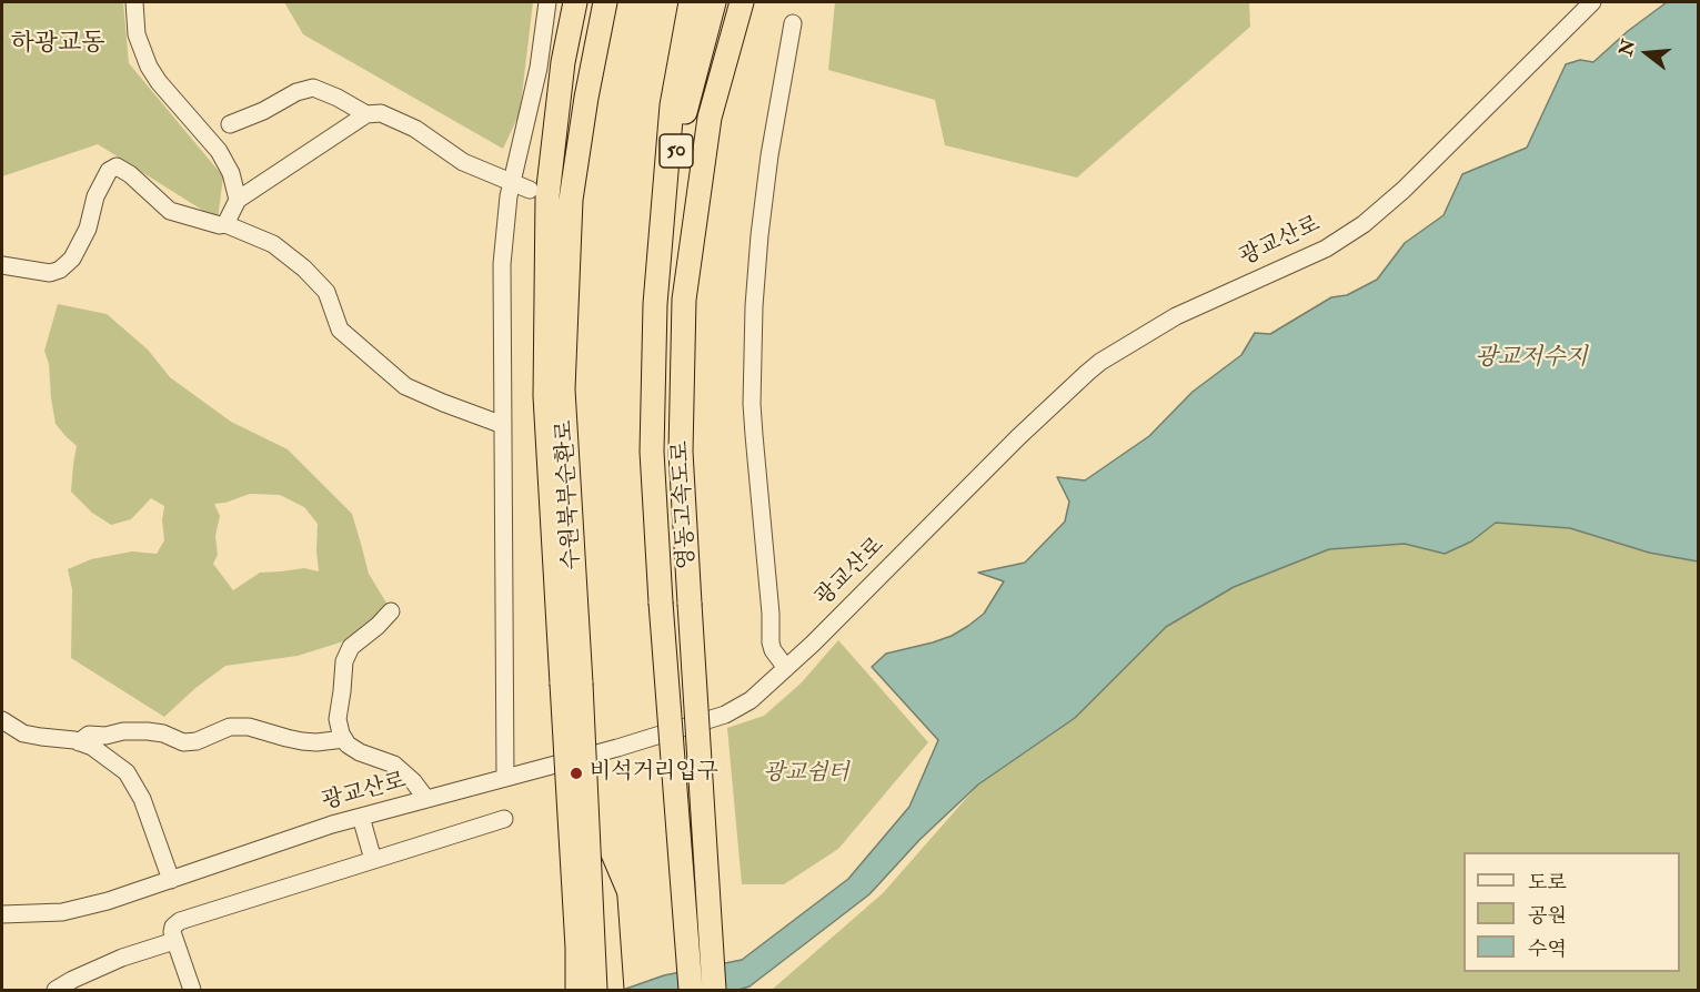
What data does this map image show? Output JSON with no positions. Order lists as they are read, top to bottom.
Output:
{
  "streets": {
    "highway": ["50", "수원북부순환로", "영동고속도로"],
    "street": ["광교산로"]
  },
  "districts": ["하광교동"],
  "water": ["광교저수지"],
  "parks": ["광교쉼터"],
  "places": ["비석거리입구"],
  "legend": ["도로", "공원", "수역"],
  "north": "left"
}
